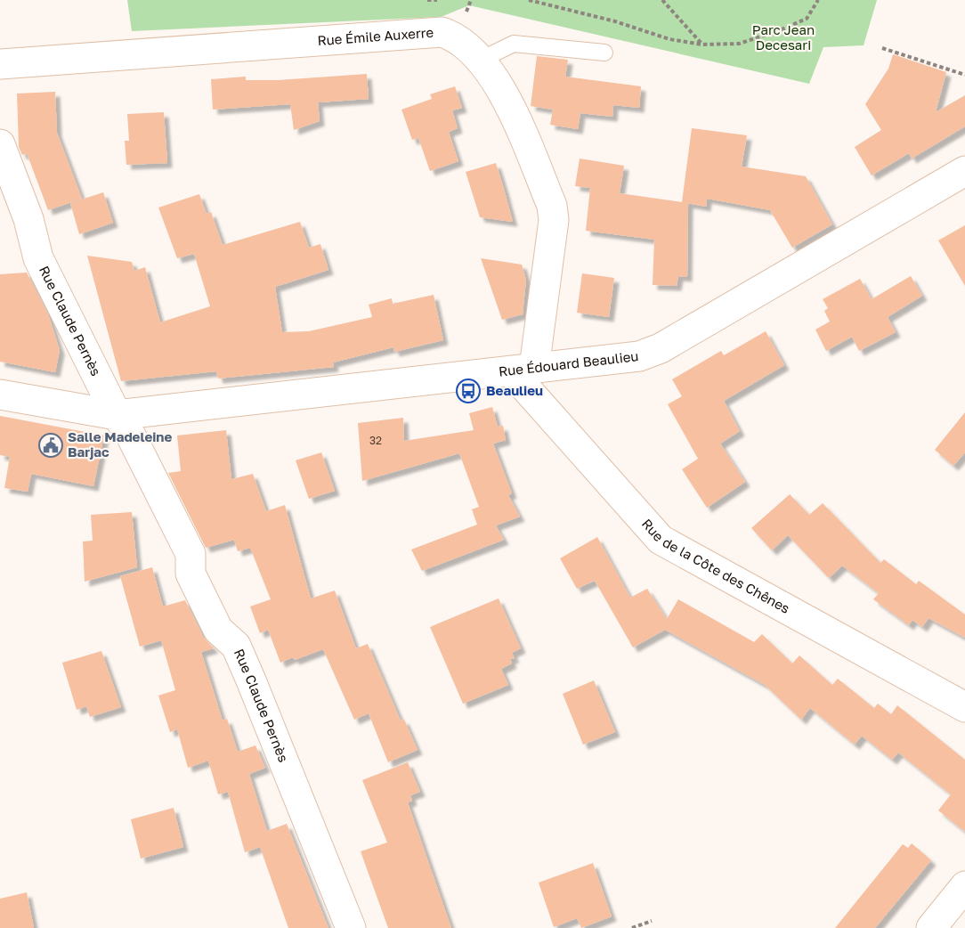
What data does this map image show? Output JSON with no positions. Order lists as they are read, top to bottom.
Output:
{
  "streets": {
    "street": [
      "Rue Émile Auxerre",
      "Rue Claude Pernès",
      "Rue Édouard Beaulieu",
      "Rue de la Côte des Chênes"
    ]
  },
  "crossings": [
    ["Rue Émile Auxerre", "Rue Édouard Beaulieu"],
    ["Rue Émile Auxerre", "Rue de la Côte des Chênes"],
    ["Rue Claude Pernès", "Rue Édouard Beaulieu"],
    ["Rue Édouard Beaulieu", "Rue de la Côte des Chênes"]
  ],
  "parks": ["Parc Jean Decesari"],
  "places": {
    "bus stop": ["Beaulieu"],
    "public building": ["Salle Madeleine Barjac"]
  },
  "house_numbers": ["32"]
}
